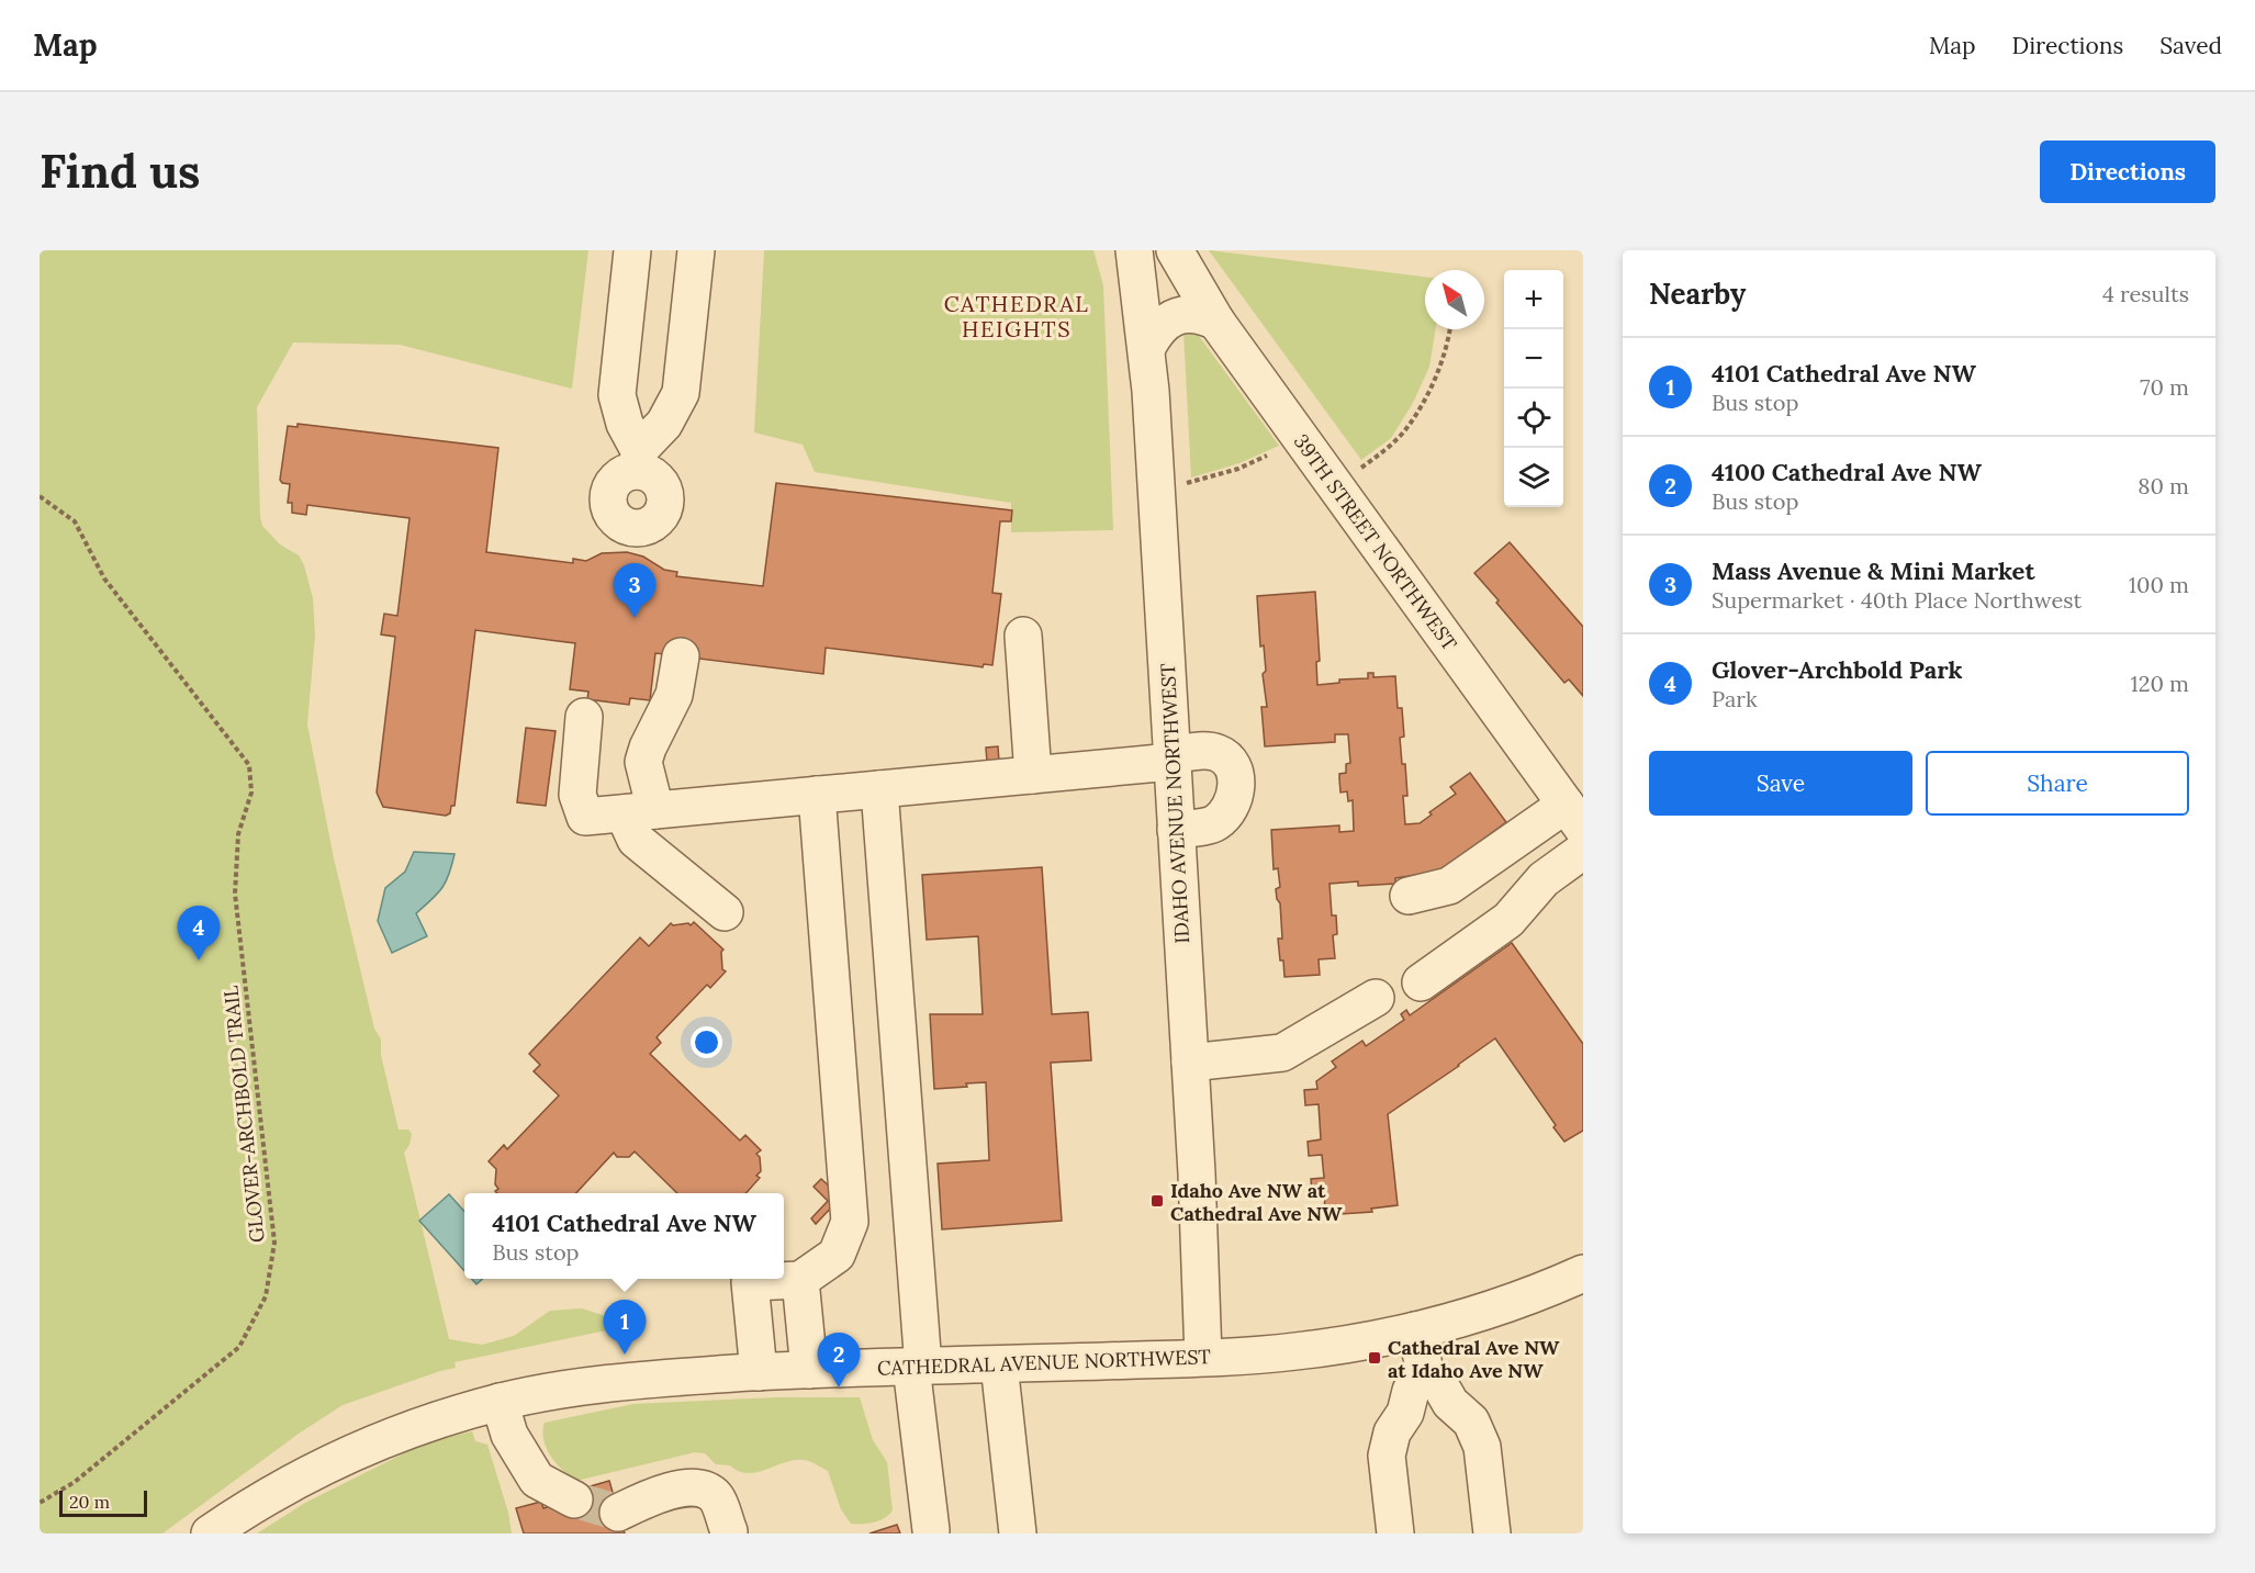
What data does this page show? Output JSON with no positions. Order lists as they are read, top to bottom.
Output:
{
  "streets": {
    "street": ["39TH STREET NORTHWEST", "IDAHO AVENUE NORTHWEST", "CATHEDRAL AVENUE NORTHWEST"],
    "path": ["GLOVER-ARCHBOLD TRAIL"]
  },
  "crossings": [
    ["IDAHO AVENUE NORTHWEST", "CATHEDRAL AVENUE NORTHWEST"]
  ],
  "districts": ["CATHEDRAL HEIGHTS"],
  "places": {
    "transit": ["Idaho Ave NW at Cathedral Ave NW", "Cathedral Ave NW at Idaho Ave NW"]
  },
  "scale_bar": "20 m",
  "north": "top left",
  "page": {
    "header": "Map",
    "nav": ["Map", "Directions", "Saved"],
    "buttons": [
      "Directions",
      ["Save", "Share"]
    ],
    "title": "Find us",
    "heading": ["Nearby", "4 results"],
    "map_buttons": ["+", "−"],
    "list": [
      {
        "mark": "1",
        "name": "4101 Cathedral Ave NW",
        "note": "Bus stop",
        "value": "70 m"
      },
      {
        "mark": "2",
        "name": "4100 Cathedral Ave NW",
        "note": "Bus stop",
        "value": "80 m"
      },
      {
        "mark": "3",
        "name": "Mass Avenue & Mini Market",
        "note": "Supermarket · 40th Place Northwest",
        "value": "100 m"
      },
      {
        "mark": "4",
        "name": "Glover-Archbold Park",
        "note": "Park",
        "value": "120 m"
      }
    ],
    "pins": [
      "3",
      "4",
      "1",
      "2"
    ],
    "popup": ["4101 Cathedral Ave NW", "Bus stop"],
    "scale": "20 m"
  }
}
